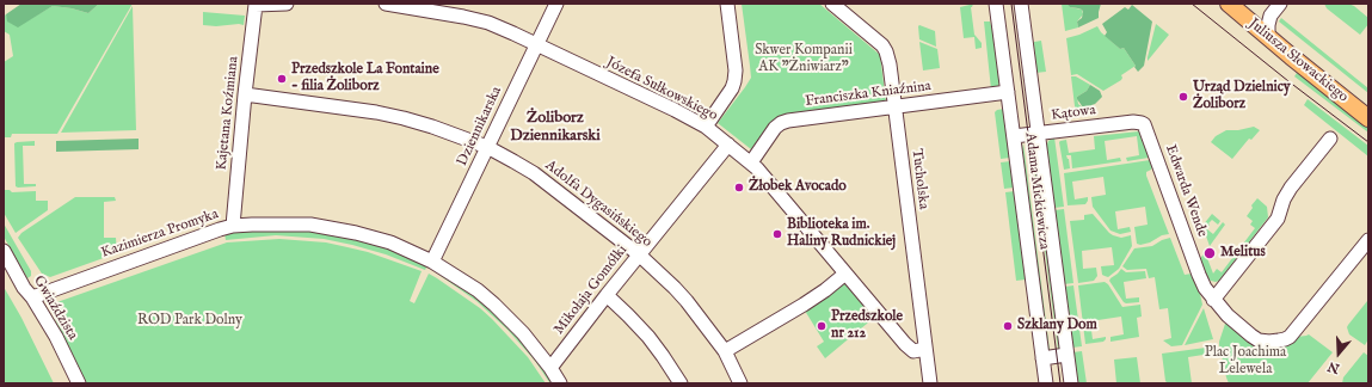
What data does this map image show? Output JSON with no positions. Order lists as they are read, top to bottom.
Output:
{
  "streets": {
    "main road": ["Juliusza Słowackiego"],
    "street": [
      "Józefa Sułkowskiego",
      "Franciszka Kniaźnina",
      "Kajetana Koźmiana",
      "Kątowa",
      "Dziennikarska",
      "Tucholska",
      "Adama Mickiewicza",
      "Edwarda Wende",
      "Adolfa Dygasińskiego",
      "Kazimierza Promyka",
      "Mikołaja Gomółki",
      "Gwiaździsta"
    ]
  },
  "crossings": [
    ["Józefa Sułkowskiego", "Franciszka Kniaźnina"],
    ["Józefa Sułkowskiego", "Dziennikarska"],
    ["Józefa Sułkowskiego", "Tucholska"],
    ["Józefa Sułkowskiego", "Mikołaja Gomółki"],
    ["Franciszka Kniaźnina", "Tucholska"],
    ["Franciszka Kniaźnina", "Adama Mickiewicza"],
    ["Kajetana Koźmiana", "Adolfa Dygasińskiego"],
    ["Kajetana Koźmiana", "Kazimierza Promyka"],
    ["Kątowa", "Adama Mickiewicza"],
    ["Kątowa", "Edwarda Wende"],
    ["Dziennikarska", "Adolfa Dygasińskiego"],
    ["Dziennikarska", "Kazimierza Promyka"],
    ["Adolfa Dygasińskiego", "Mikołaja Gomółki"],
    ["Kazimierza Promyka", "Mikołaja Gomółki"],
    ["Kazimierza Promyka", "Gwiaździsta"]
  ],
  "districts": ["Żoliborz Dziennikarski"],
  "parks": ["Skwer Kompanii AK \"Żniwiarz\"", "ROD Park Dolny", "Plac Joachima Lelewela"],
  "places": [
    "Przedszkole La Fontaine - filia Żoliborz",
    "Urząd Dzielnicy Żoliborz",
    "Żłobek Avocado",
    "Biblioteka im. Haliny Rudnickiej",
    "Melitus",
    "Przedszkole nr 212",
    "Szklany Dom"
  ],
  "north": "bottom"
}
